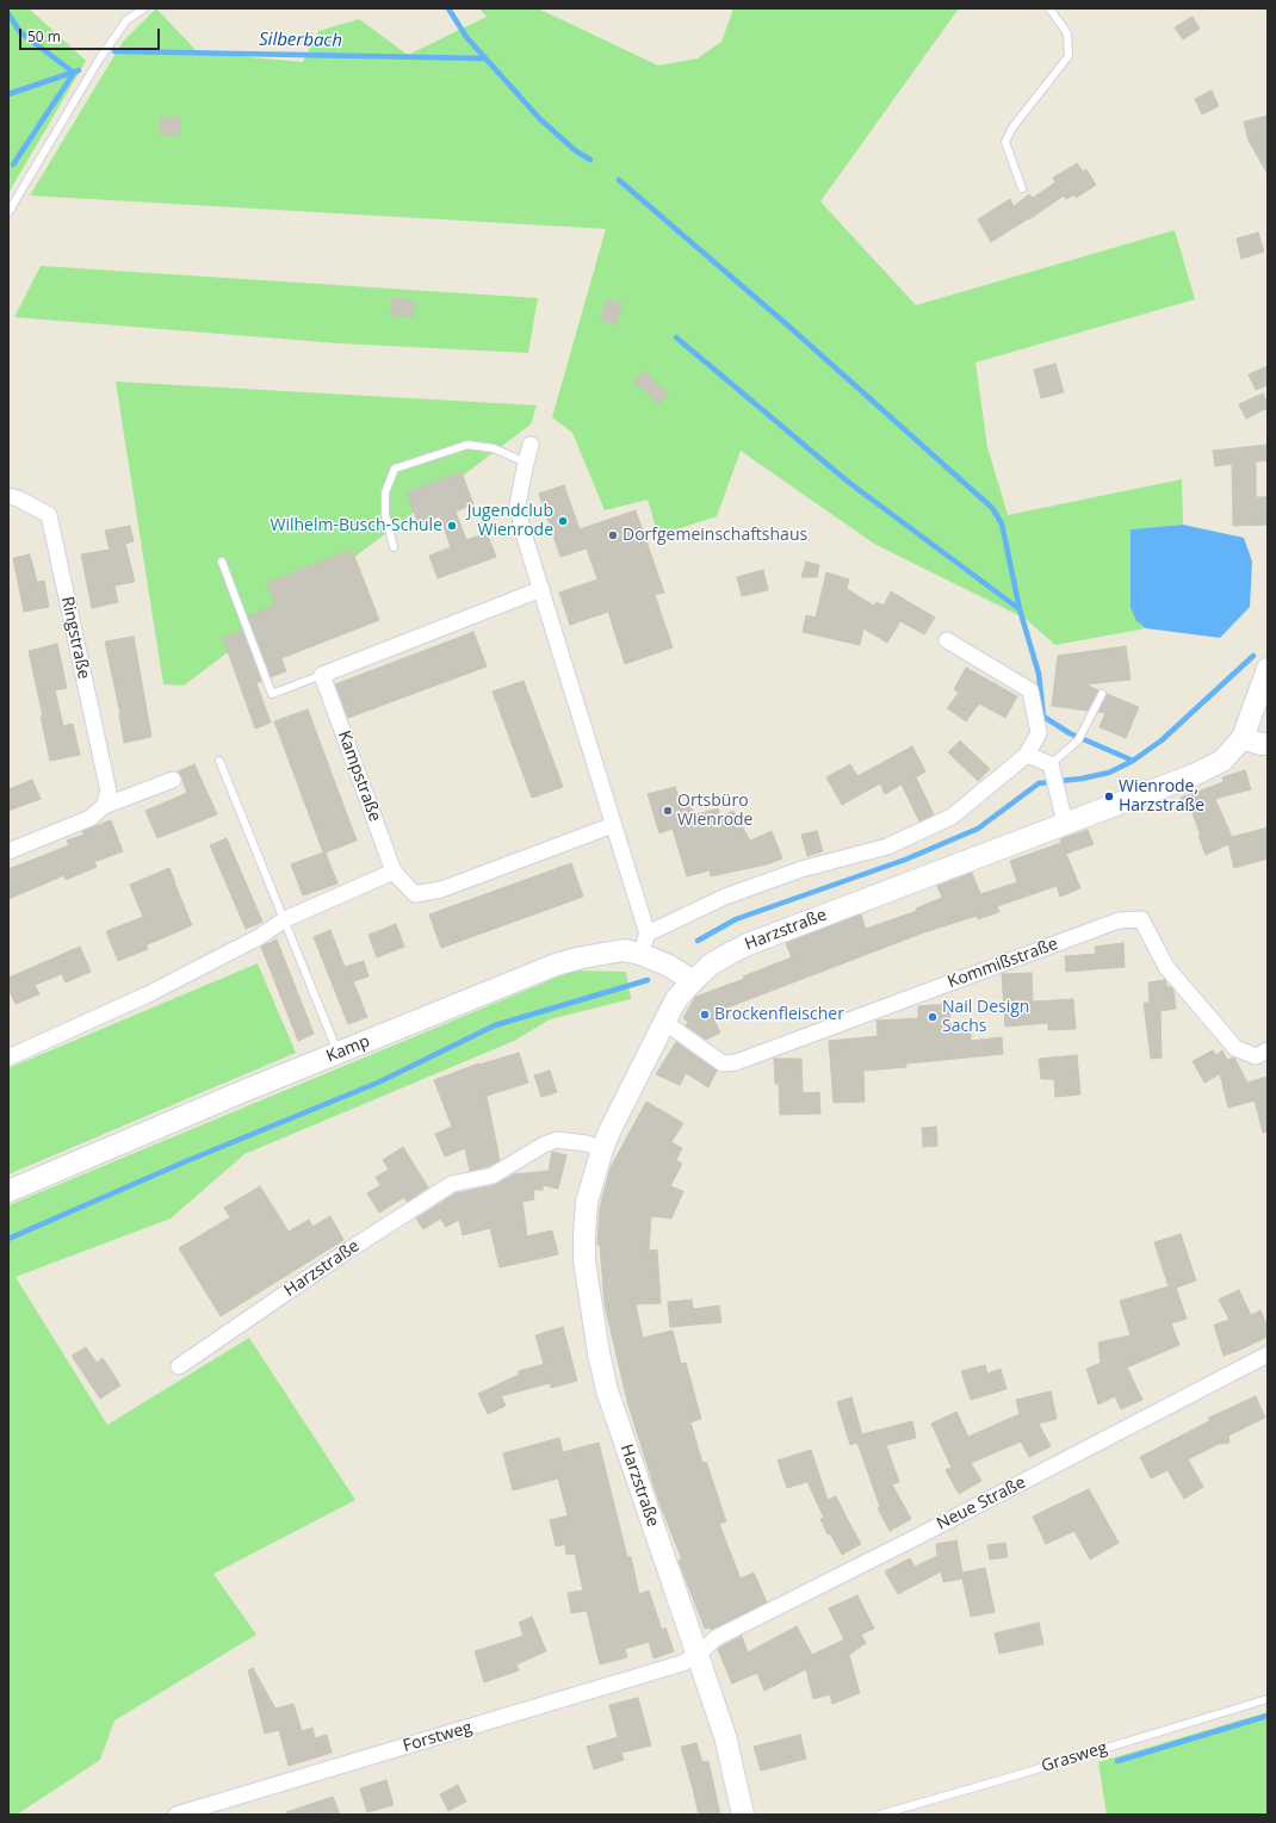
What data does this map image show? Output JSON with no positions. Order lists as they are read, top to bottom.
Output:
{
  "streets": {
    "main road": ["Harzstraße", "Kamp"],
    "street": [
      "Ringstraße",
      "Kampstraße",
      "Kommißstraße",
      "Neue Straße",
      "Forstweg"
    ],
    "lane": ["Grasweg"]
  },
  "crossings": [
    ["Harzstraße", "Kommißstraße"],
    ["Harzstraße", "Kamp"],
    ["Harzstraße", "Neue Straße"],
    ["Harzstraße", "Forstweg"],
    ["Neue Straße", "Forstweg"]
  ],
  "water": ["Silberbach"],
  "places": [
    "Jugendclub Wienrode",
    "Wilhelm-Busch-Schule",
    "Dorfgemeinschaftshaus",
    "Wienrode, Harzstraße",
    "Ortsbüro Wienrode",
    "Brockenfleischer",
    "Nail Design Sachs"
  ],
  "scale_bar": "50 m"
}
